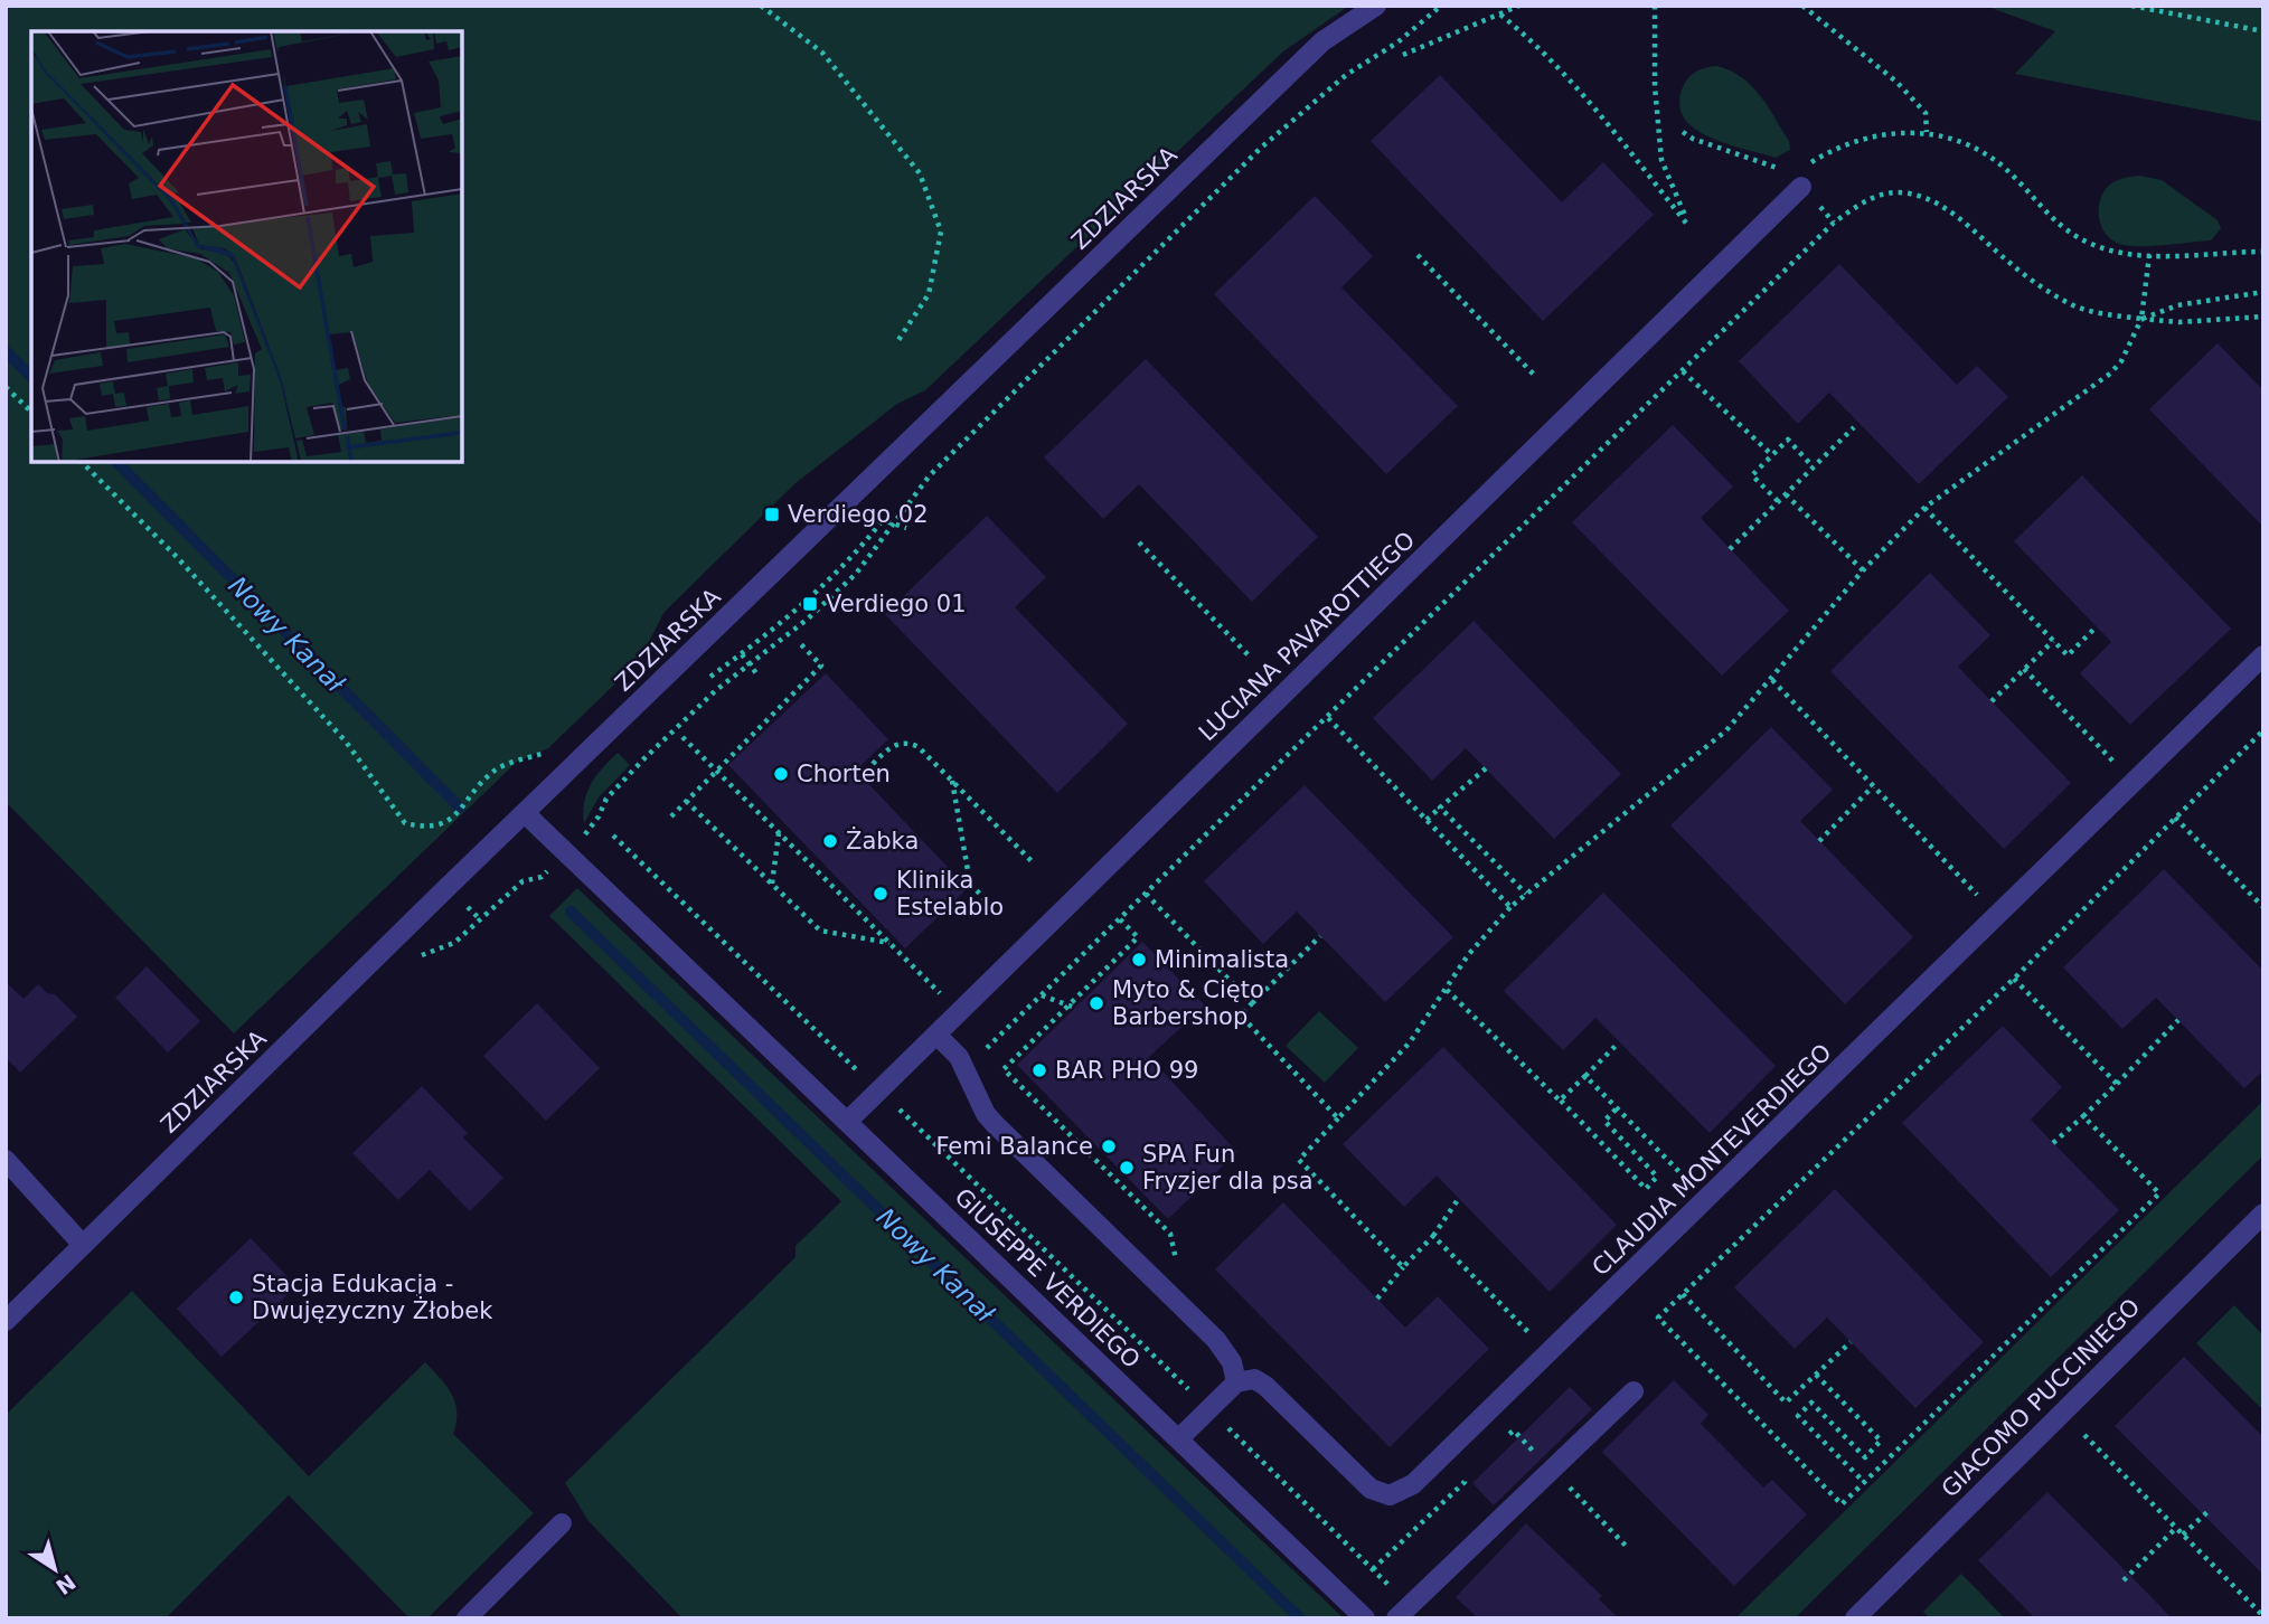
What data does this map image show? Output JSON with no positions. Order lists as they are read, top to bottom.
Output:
{
  "streets": {
    "street": [
      "ZDZIARSKA",
      "LUCIANA PAVAROTTIEGO",
      "CLAUDIA MONTEVERDIEGO",
      "GIUSEPPE VERDIEGO",
      "GIACOMO PUCCINIEGO"
    ]
  },
  "crossings": [
    ["ZDZIARSKA", "GIUSEPPE VERDIEGO"],
    ["LUCIANA PAVAROTTIEGO", "GIUSEPPE VERDIEGO"]
  ],
  "water": ["Nowy Kanał"],
  "places": {
    "transit": ["Verdiego 02", "Verdiego 01"],
    "other": [
      "Chorten",
      "Żabka",
      "Klinika Estelablo",
      "Minimalista",
      "Myto & Cięto Barbershop",
      "BAR PHO 99",
      "Femi Balance",
      "SPA Fun Fryzjer dla psa",
      "Stacja Edukacja - Dwujęzyczny Żłobek"
    ]
  },
  "north": "bottom right"
}
